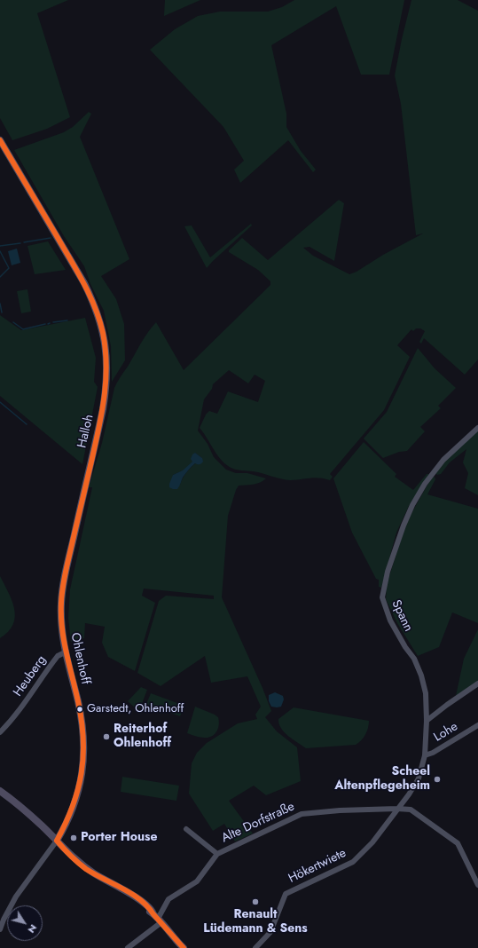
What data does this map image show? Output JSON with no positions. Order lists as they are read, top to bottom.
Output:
{
  "streets": {
    "main road": ["Halloh", "Ohlenhoff"],
    "street": [
      "Spann",
      "Heuberg",
      "Lohe",
      "Alte Dorfstraße",
      "Hökertwiete"
    ]
  },
  "crossings": [
    ["Halloh", "Ohlenhoff"],
    ["Spann", "Lohe"],
    ["Spann", "Alte Dorfstraße"],
    ["Spann", "Hökertwiete"],
    ["Ohlenhoff", "Heuberg"],
    ["Alte Dorfstraße", "Hökertwiete"]
  ],
  "places": [
    "Garstedt, Ohlenhoff",
    "Reiterhof Ohlenhoff",
    "Scheel Altenpflegeheim",
    "Porter House",
    "Renault Lüdemann & Sens"
  ],
  "north": "bottom right"
}
